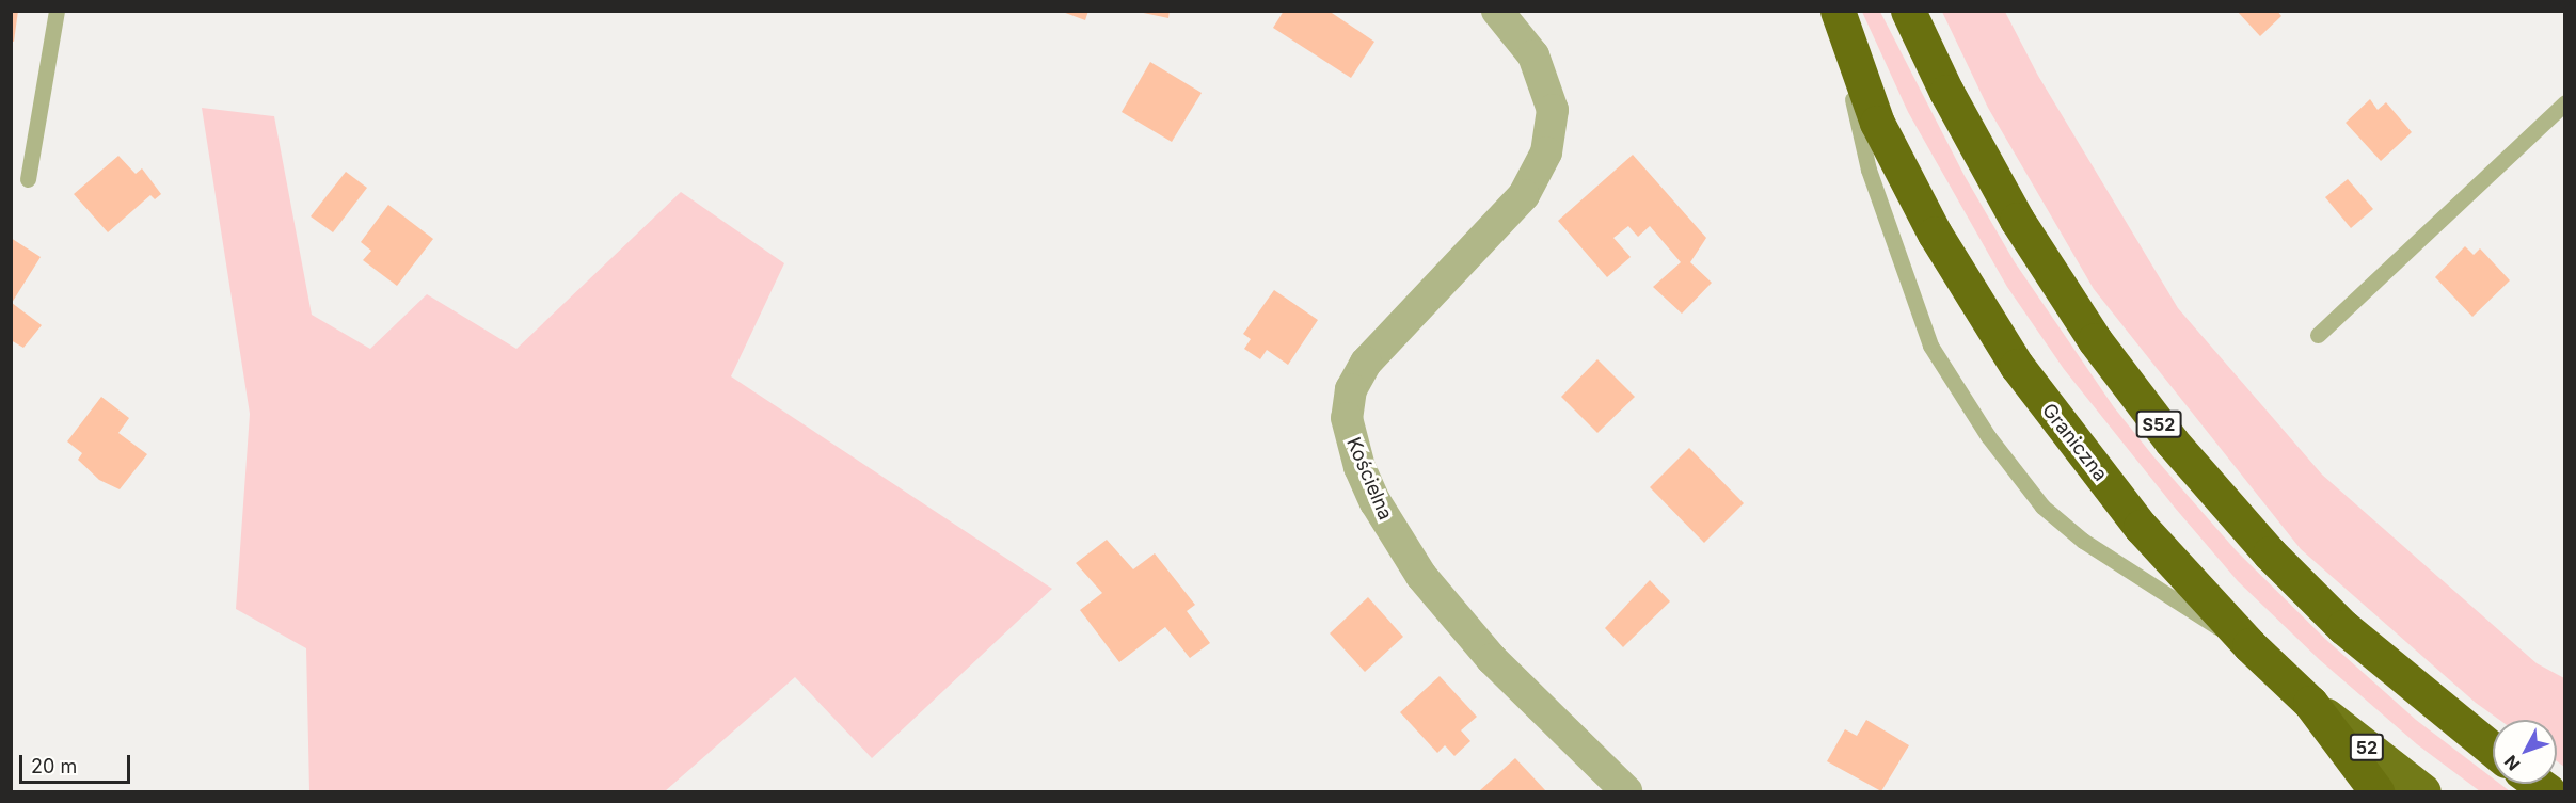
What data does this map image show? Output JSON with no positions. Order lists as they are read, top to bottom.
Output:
{
  "streets": {
    "highway": ["S52", "Graniczna", "52"],
    "street": ["Kościelna"]
  },
  "scale_bar": "20 m",
  "north": "bottom left"
}
